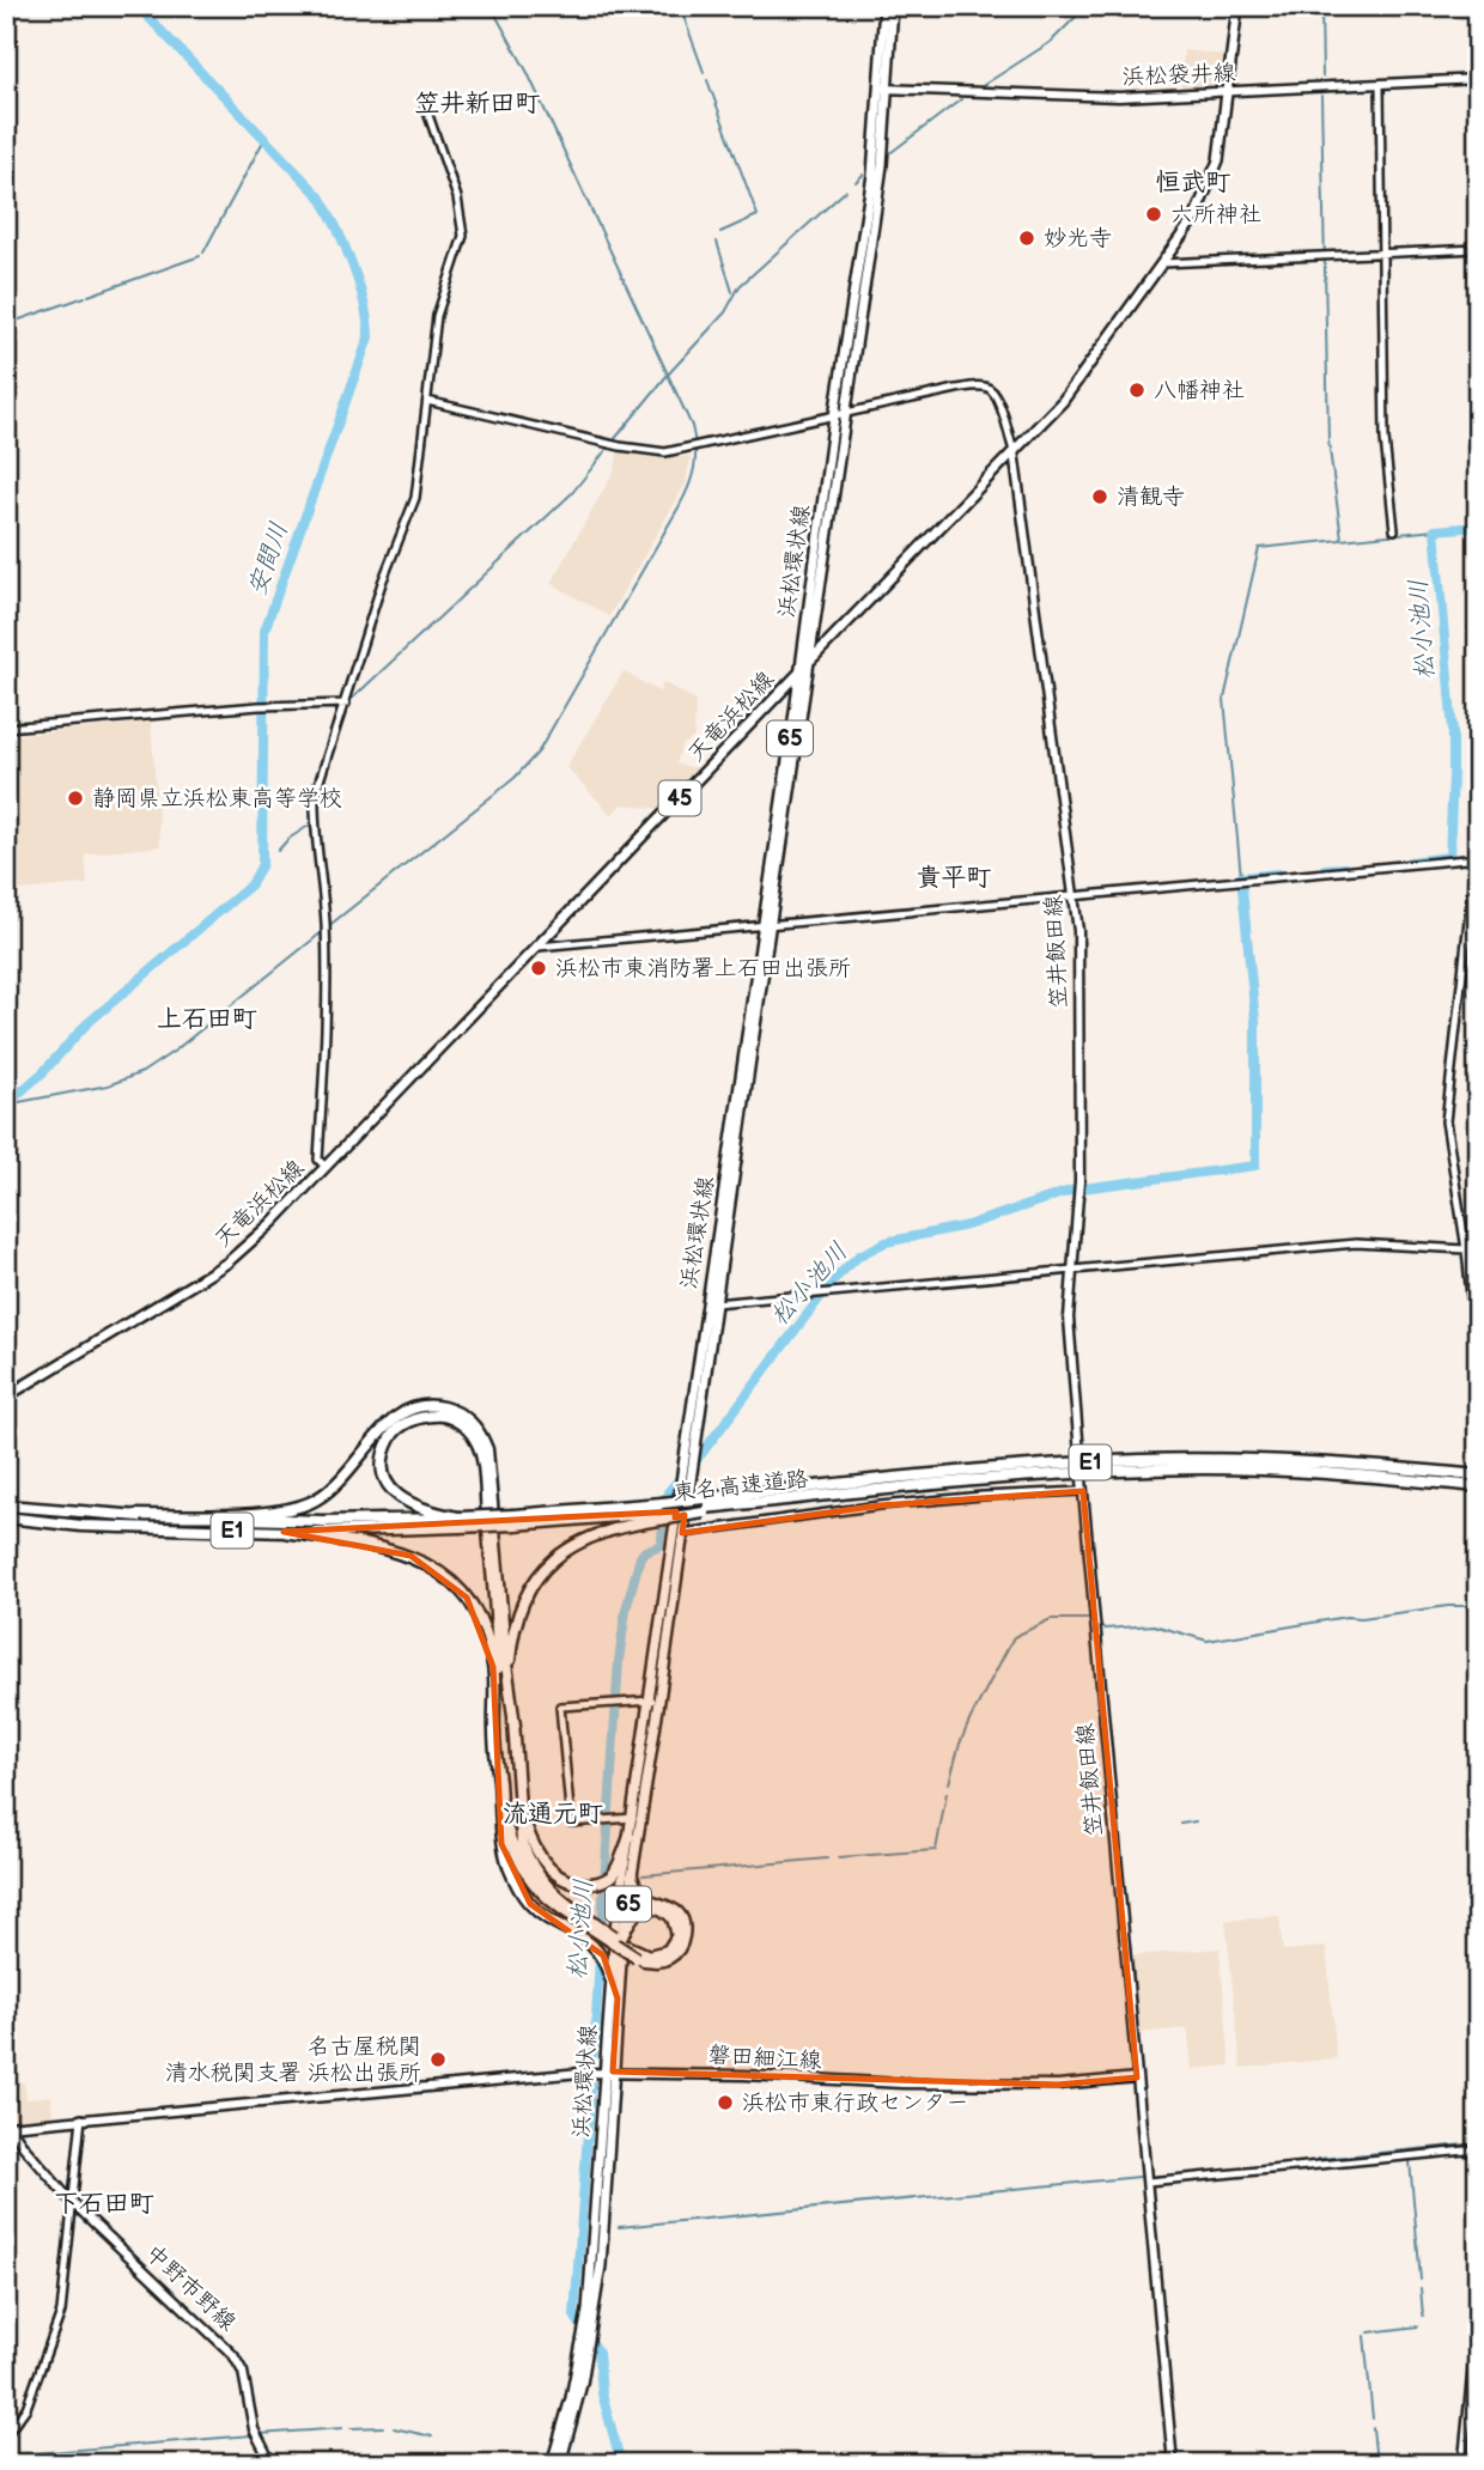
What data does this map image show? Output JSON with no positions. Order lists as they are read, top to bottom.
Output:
{
  "streets": {
    "highway": ["E1", "東名高速道路"],
    "main road": [
      "浜松袋井線",
      "浜松環状線",
      "天竜浜松線",
      "65",
      "45",
      "笠井飯田線",
      "磐田細江線",
      "中野市野線"
    ]
  },
  "crossings": [
    ["浜松袋井線", "浜松環状線"],
    ["浜松袋井線", "天竜浜松線"],
    ["浜松環状線", "天竜浜松線"],
    ["浜松環状線", "磐田細江線"],
    ["天竜浜松線", "笠井飯田線"],
    ["笠井飯田線", "磐田細江線"],
    ["磐田細江線", "中野市野線"]
  ],
  "districts": [
    "笠井新田町",
    "恒武町",
    "貴平町",
    "上石田町",
    "流通元町",
    "下石田町"
  ],
  "water": ["安間川", "松小池川"],
  "places": [
    "六所神社",
    "妙光寺",
    "八幡神社",
    "清観寺",
    "静岡県立浜松東高等学校",
    "浜松市東消防署上石田出張所",
    "名古屋税関 清水税関支署 浜松出張所",
    "浜松市東行政センター"
  ]
}
